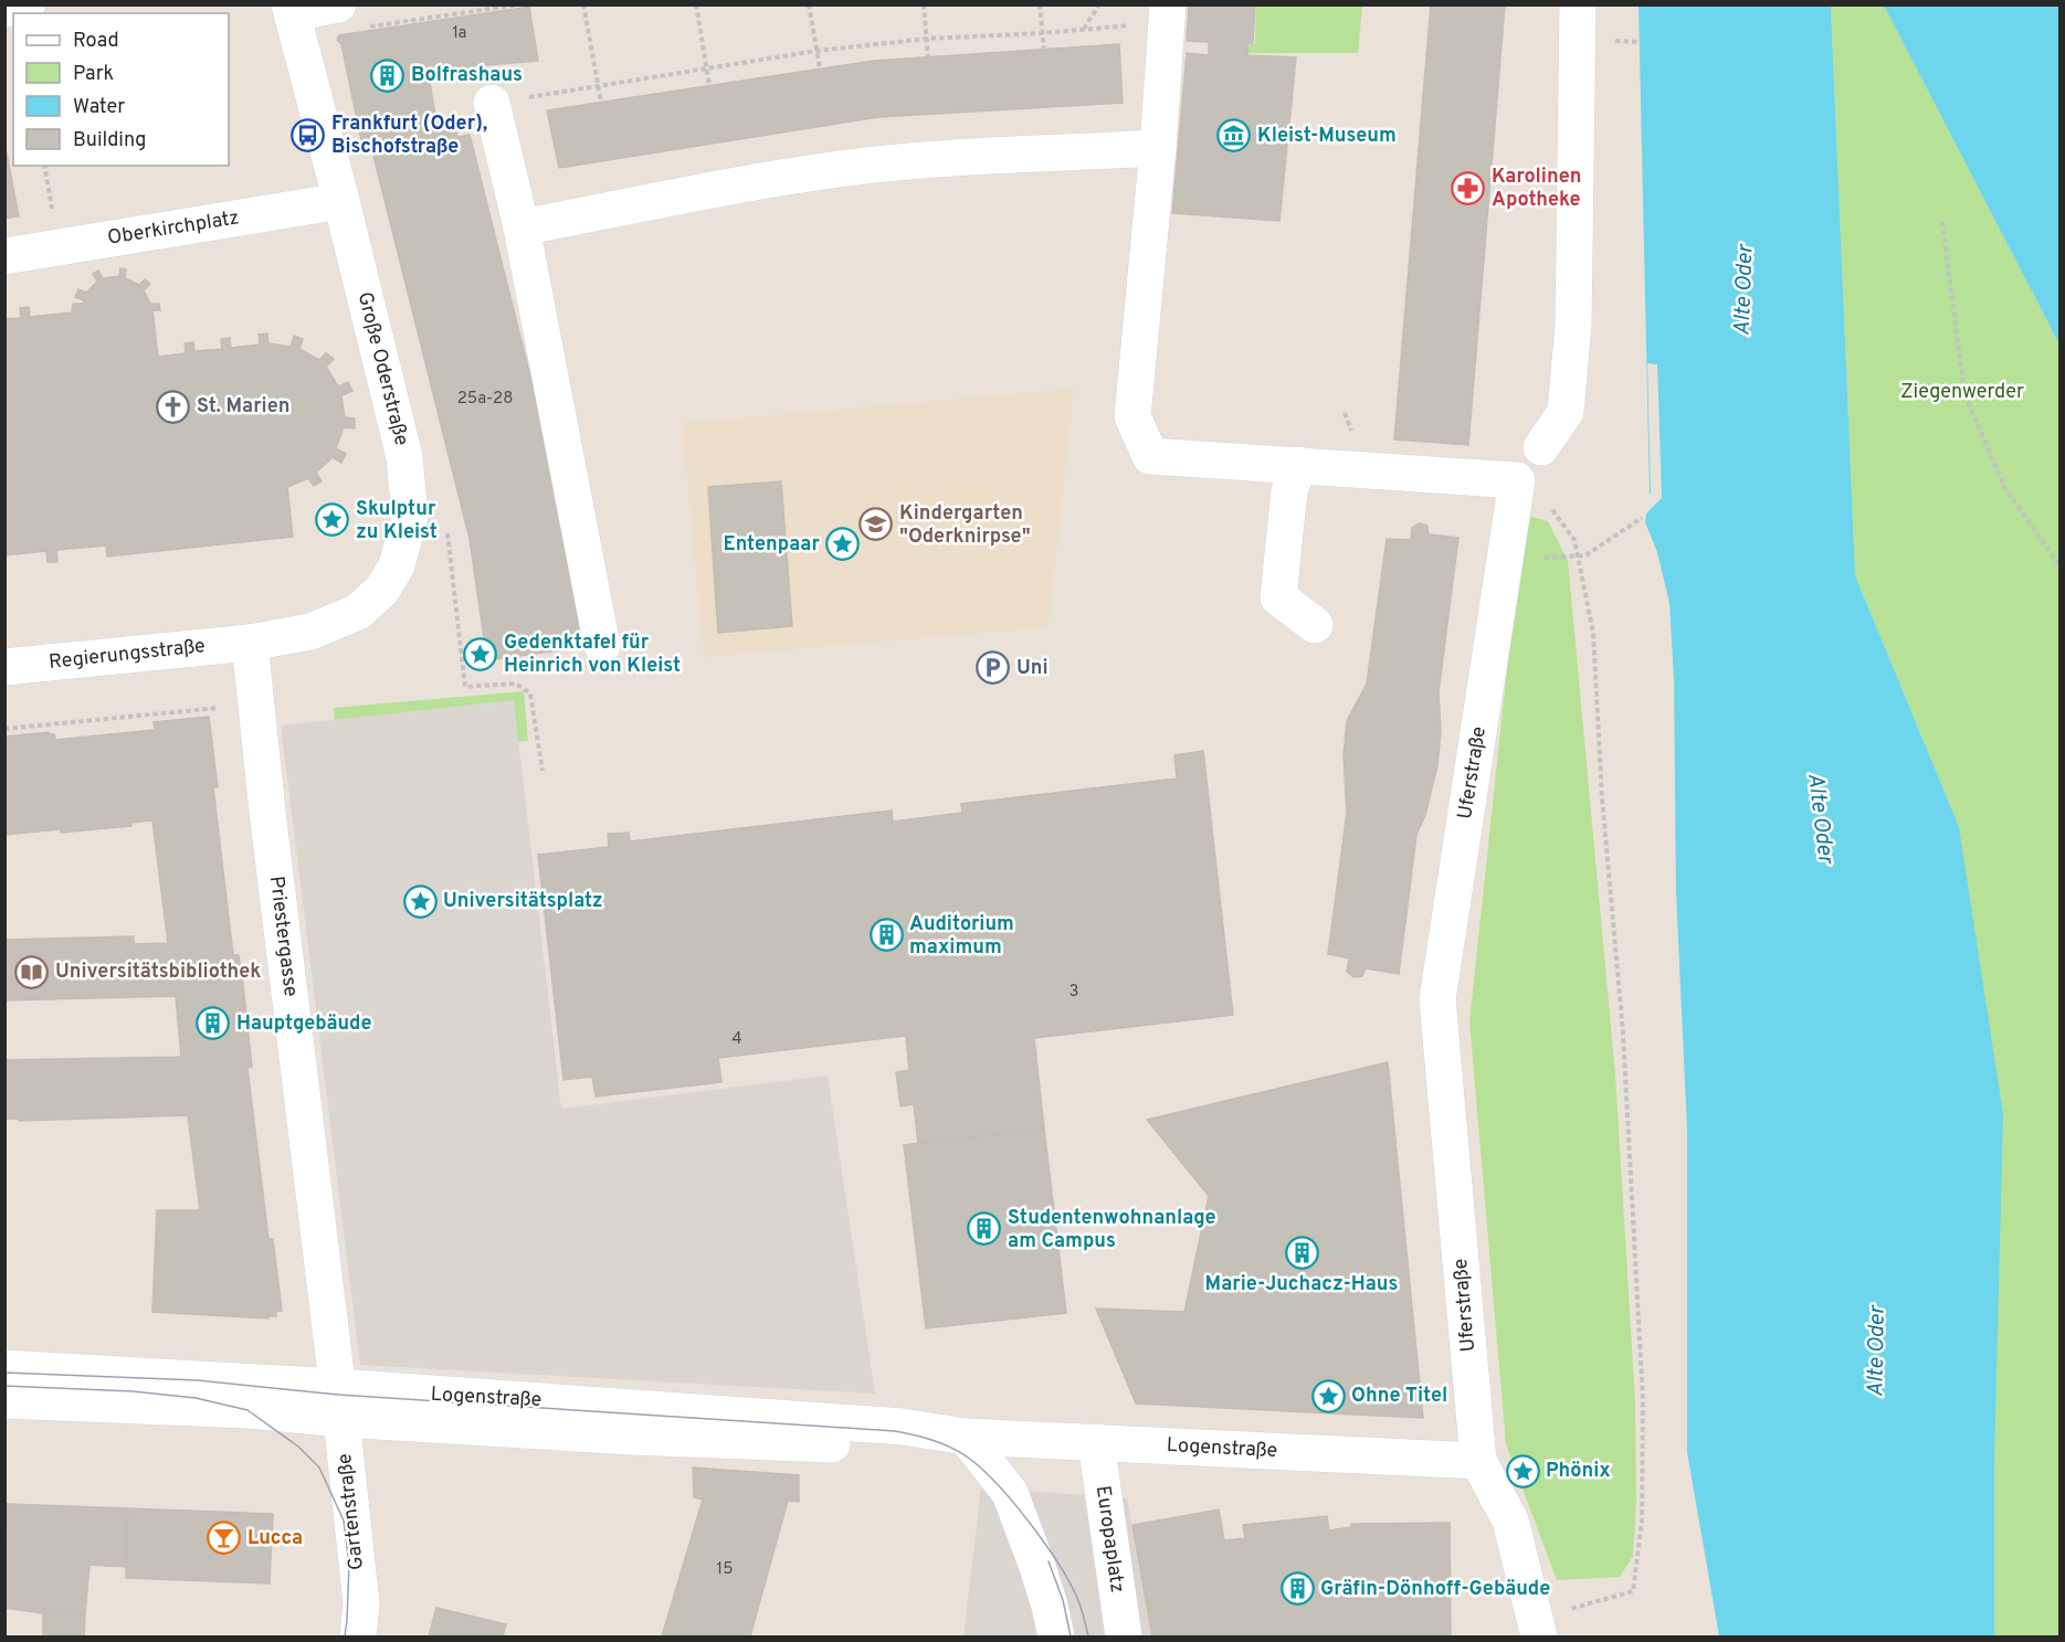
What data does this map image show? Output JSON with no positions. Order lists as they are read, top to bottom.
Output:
{
  "streets": {
    "street": [
      "Oberkirchplatz",
      "Große Oderstraße",
      "Regierungsstraße",
      "Uferstraße",
      "Priestergasse",
      "Logenstraße",
      "Gartenstraße",
      "Europaplatz"
    ]
  },
  "crossings": [
    ["Oberkirchplatz", "Große Oderstraße"],
    ["Große Oderstraße", "Regierungsstraße"],
    ["Große Oderstraße", "Priestergasse"],
    ["Regierungsstraße", "Priestergasse"],
    ["Uferstraße", "Logenstraße"],
    ["Priestergasse", "Logenstraße"],
    ["Priestergasse", "Gartenstraße"],
    ["Logenstraße", "Gartenstraße"],
    ["Logenstraße", "Europaplatz"]
  ],
  "water": ["Alte Oder"],
  "parks": ["Ziegenwerder"],
  "places": {
    "building": [
      "Bolfrashaus",
      "Auditorium maximum",
      "Hauptgebäude",
      "Studentenwohnanlage am Campus",
      "Marie-Juchacz-Haus",
      "Gräfin-Dönhoff-Gebäude"
    ],
    "bus stop": ["Frankfurt (Oder), Bischofstraße"],
    "museum": ["Kleist-Museum"],
    "pharmacy": ["Karolinen Apotheke"],
    "church": ["St. Marien"],
    "place": [
      "Skulptur zu Kleist",
      "Entenpaar",
      "Gedenktafel für Heinrich von Kleist",
      "Universitätsplatz",
      "Ohne Titel",
      "Phönix"
    ],
    "school or university": ["Kindergarten \"Oderknirpse\""],
    "parking": ["Uni"],
    "library": ["Universitätsbibliothek"],
    "bar": ["Lucca"]
  },
  "house_numbers": [
    "1a",
    "25a-28",
    "3",
    "4",
    "15"
  ],
  "legend": [
    "Road",
    "Park",
    "Water",
    "Building"
  ]
}
